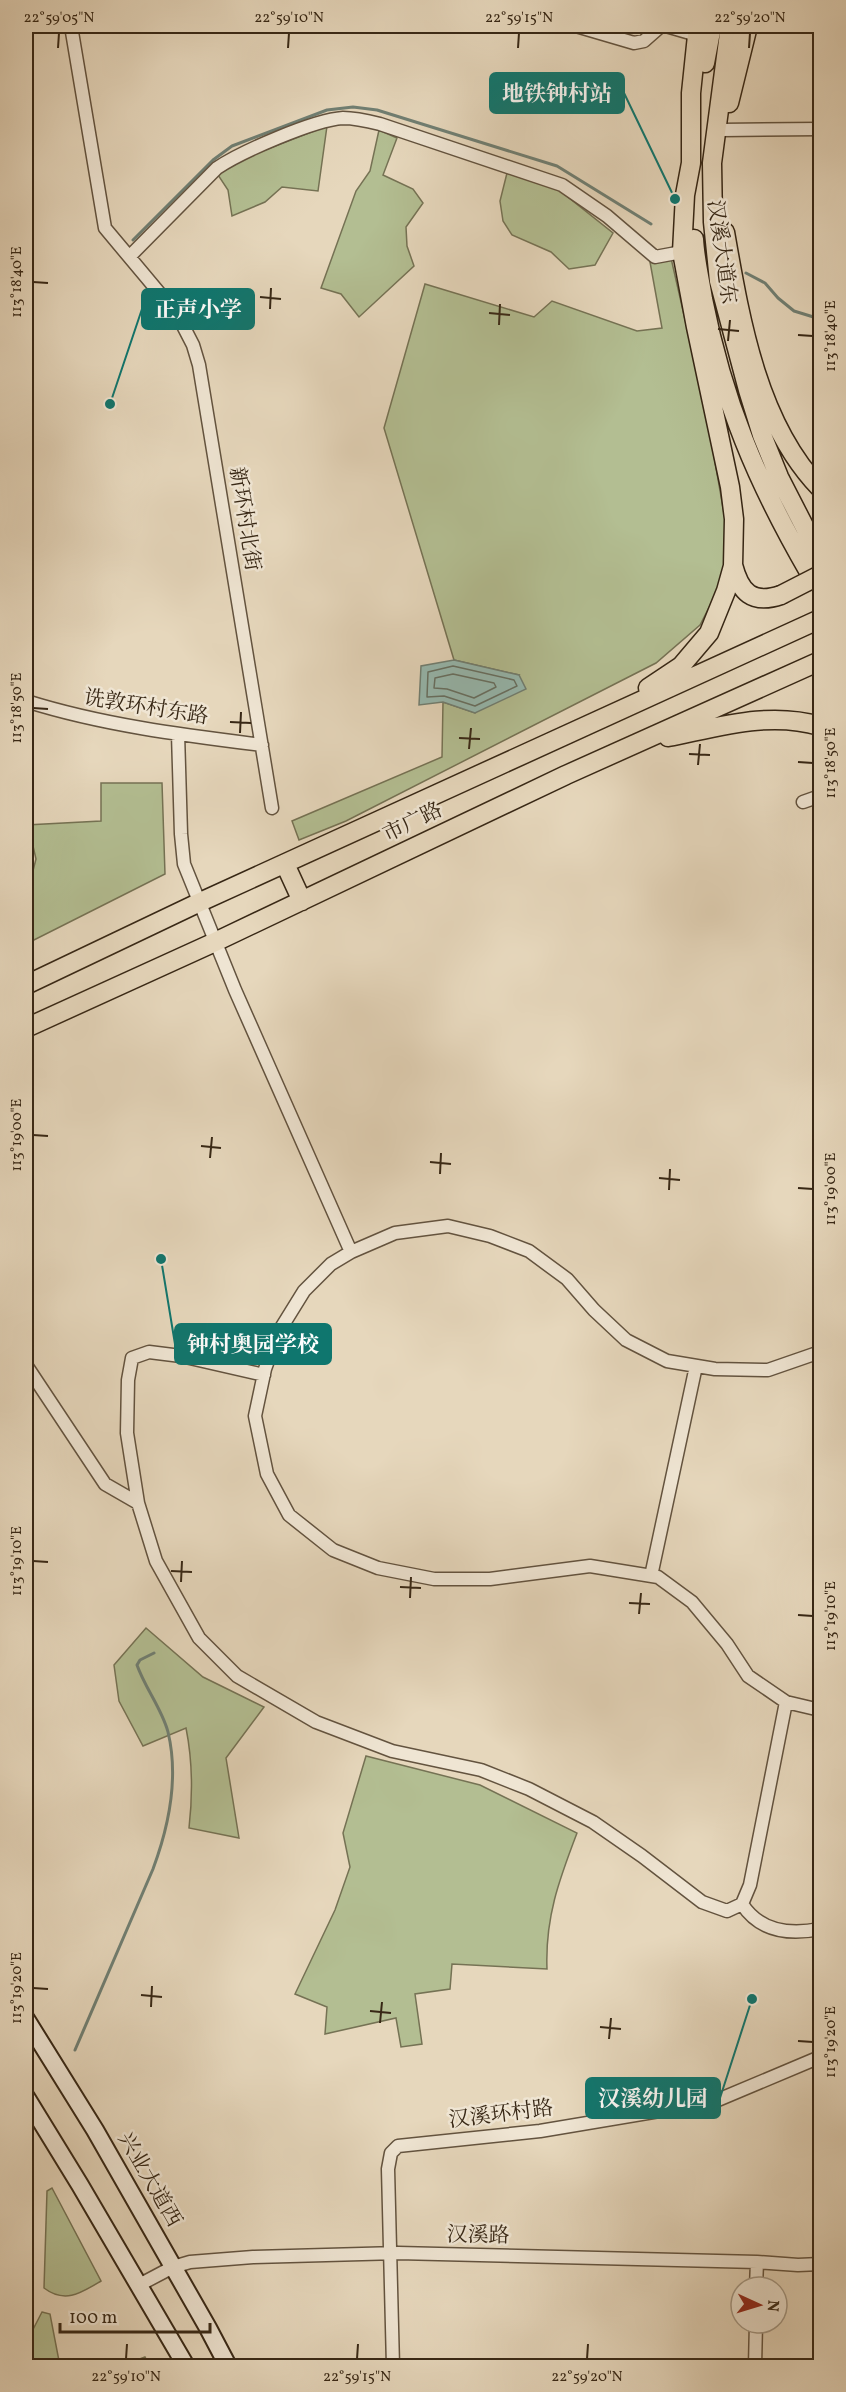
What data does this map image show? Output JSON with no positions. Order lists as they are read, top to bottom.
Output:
{
  "streets": {
    "main road": ["汉溪大道东", "市广路"],
    "street": [
      "新环村北街",
      "诜敦环村东路",
      "汉溪环村路",
      "兴业大道西",
      "汉溪路"
    ]
  },
  "crossings": [
    ["新环村北街", "诜敦环村东路"],
    ["汉溪环村路", "汉溪路"],
    ["兴业大道西", "汉溪路"]
  ],
  "places": [
    "地铁钟村站",
    "正声小学",
    "钟村奥园学校",
    "汉溪幼儿园"
  ],
  "scale_bar": "100 m",
  "north": "right",
  "coordinates": [
    "22°59'05\"N",
    "22°59'10\"N",
    "22°59'15\"N",
    "22°59'20\"N",
    "113°18'40\"E",
    "113°18'50\"E",
    "113°19'00\"E",
    "113°19'10\"E",
    "113°19'20\"E"
  ]
}
